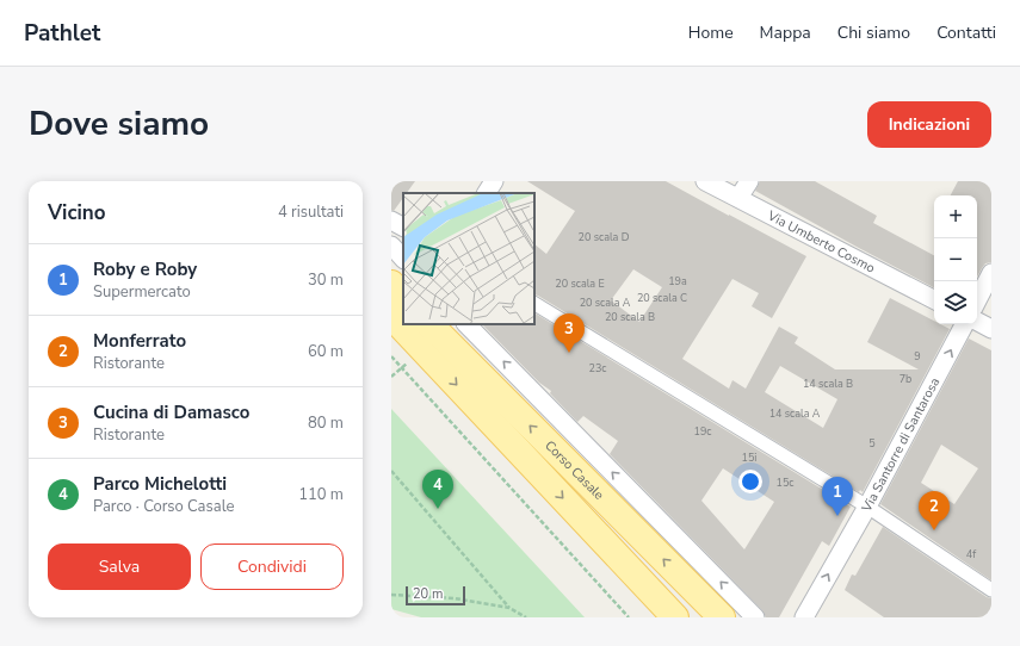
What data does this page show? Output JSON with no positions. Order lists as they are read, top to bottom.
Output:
{
  "streets": {
    "main road": ["Corso Casale"],
    "street": ["Via Umberto Cosmo", "Via Santorre di Santarosa"]
  },
  "one_way": ["Via Santorre di Santarosa"],
  "house_numbers": [
    "20 scala D",
    "19a",
    "20 scala E",
    "20 scala C",
    "20 scala A",
    "20 scala B",
    "9",
    "23c",
    "7b",
    "14 scala B",
    "14 scala A",
    "19c",
    "5",
    "15i",
    "15c",
    "4f"
  ],
  "scale_bar": "20 m",
  "page": {
    "header": "Pathlet",
    "nav": [
      "Home",
      "Mappa",
      "Chi siamo",
      "Contatti"
    ],
    "title": "Dove siamo",
    "buttons": [
      "Indicazioni",
      ["Salva", "Condividi"]
    ],
    "heading": ["Vicino", "4 risultati"],
    "map_buttons": ["+", "−"],
    "list": [
      {
        "mark": "1",
        "name": "Roby e Roby",
        "note": "Supermercato",
        "value": "30 m"
      },
      {
        "mark": "2",
        "name": "Monferrato",
        "note": "Ristorante",
        "value": "60 m"
      },
      {
        "mark": "3",
        "name": "Cucina di Damasco",
        "note": "Ristorante",
        "value": "80 m"
      },
      {
        "mark": "4",
        "name": "Parco Michelotti",
        "note": "Parco · Corso Casale",
        "value": "110 m"
      }
    ],
    "pins": [
      "3",
      "4",
      "1",
      "2"
    ],
    "scale": "20 m"
  }
}
